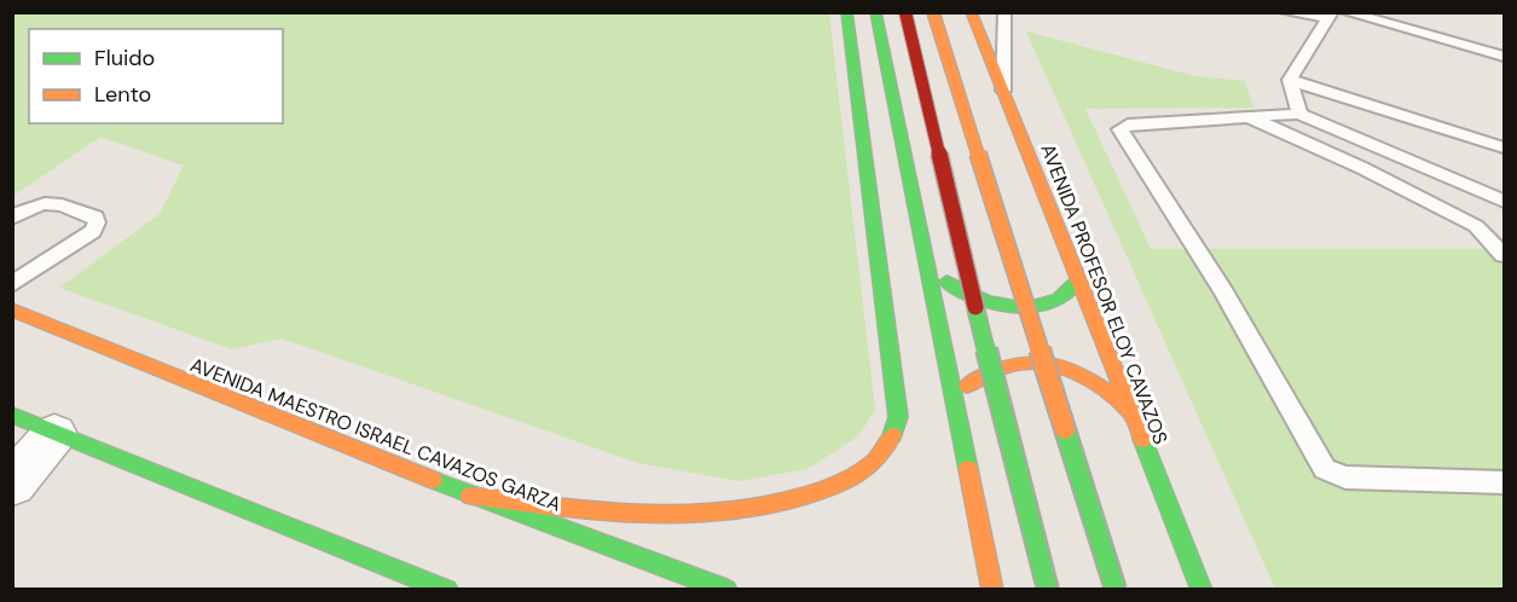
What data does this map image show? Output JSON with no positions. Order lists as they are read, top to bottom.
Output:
{
  "streets": {
    "main road": ["AVENIDA PROFESOR ELOY CAVAZOS", "AVENIDA MAESTRO ISRAEL CAVAZOS GARZA"]
  },
  "legend": ["Fluido", "Lento"]
}
